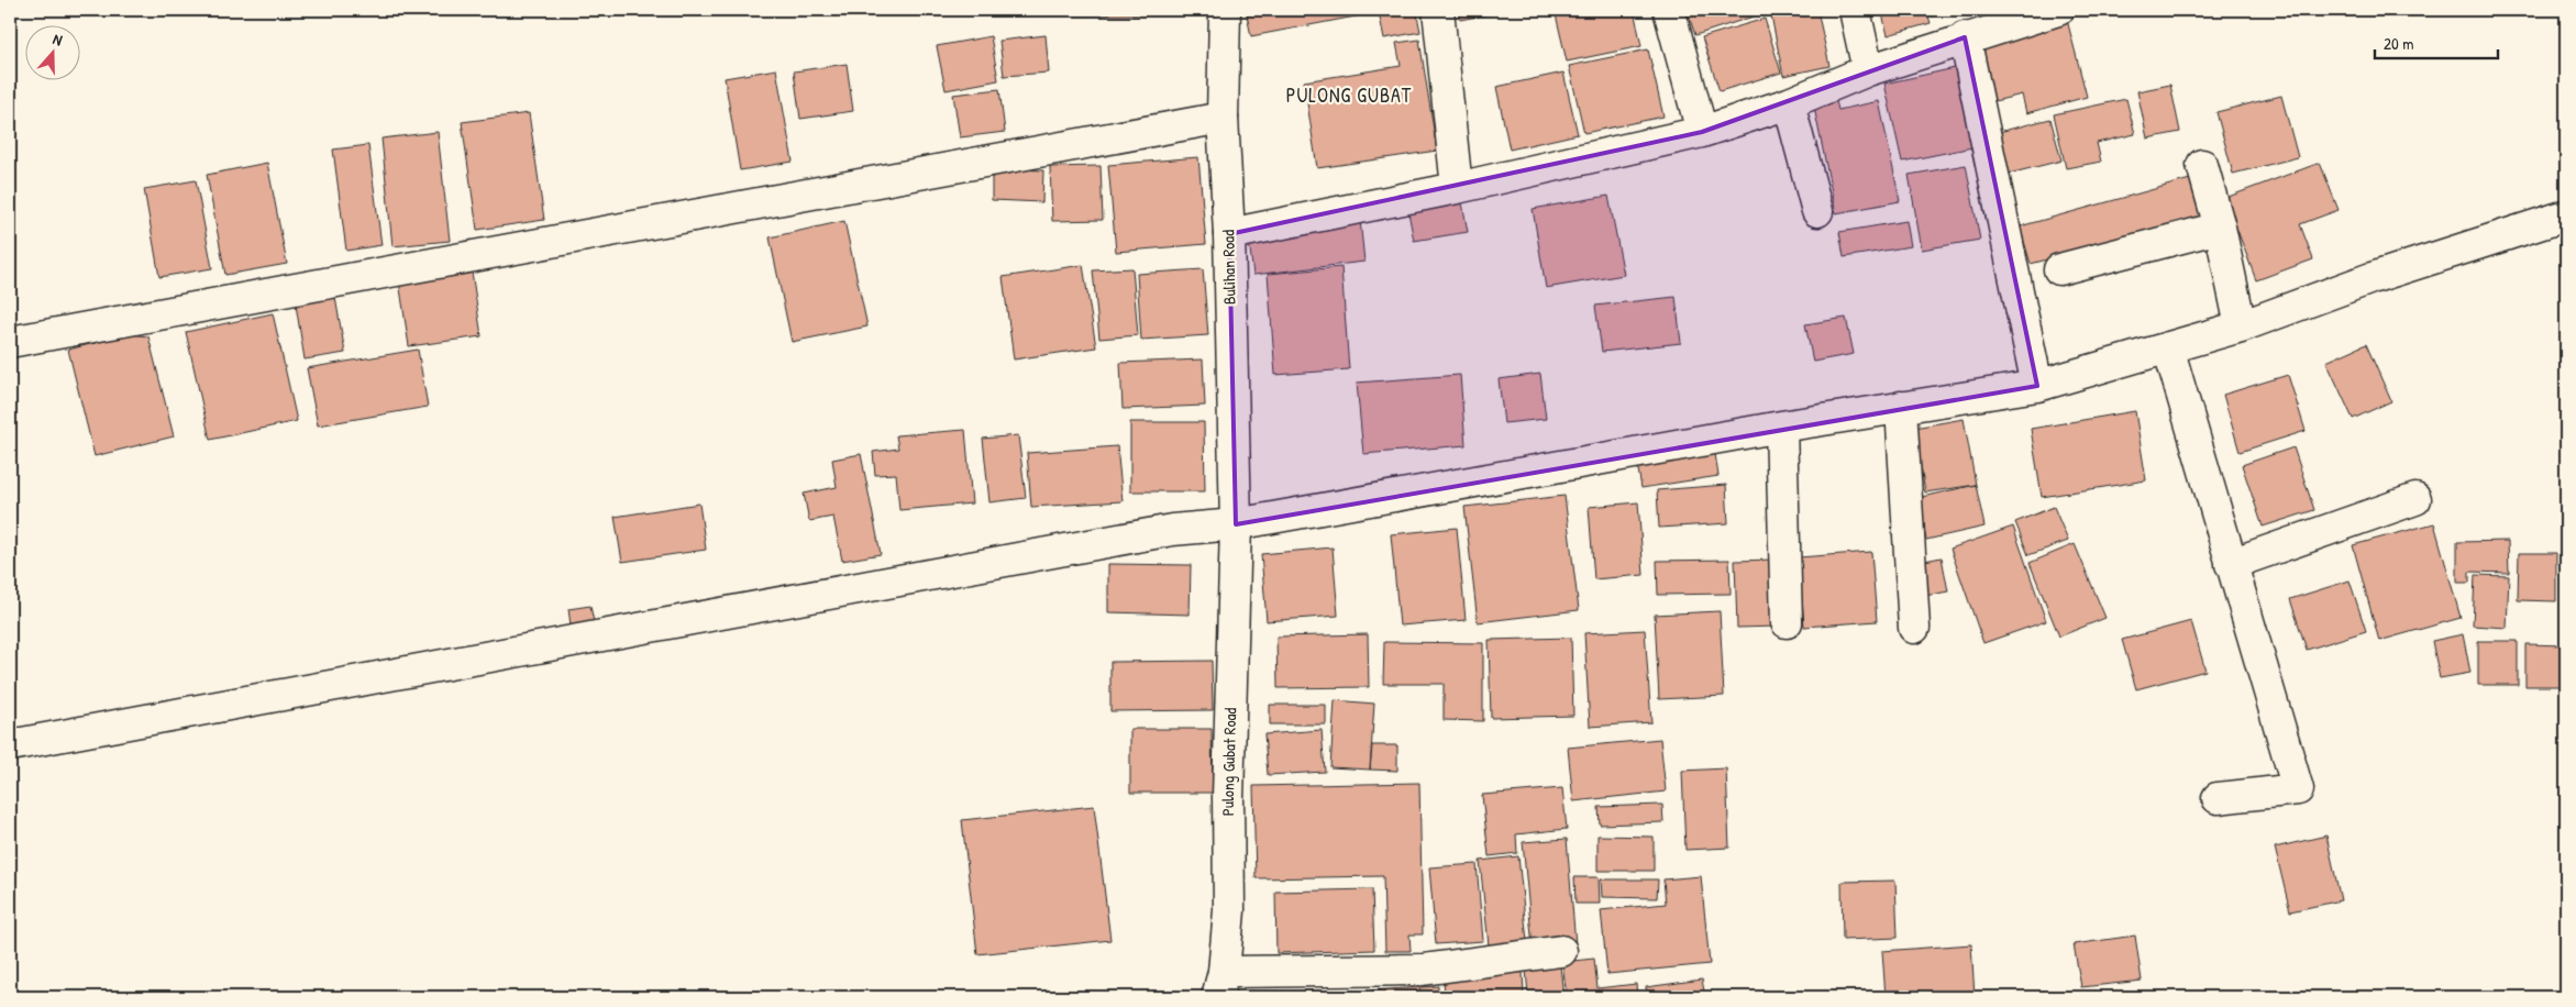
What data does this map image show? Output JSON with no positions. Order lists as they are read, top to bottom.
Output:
{
  "streets": {
    "street": ["Bulihan Road", "Pulong Gubat Road"]
  },
  "crossings": [
    ["Bulihan Road", "Pulong Gubat Road"]
  ],
  "districts": ["PULONG GUBAT"],
  "scale_bar": "20 m",
  "north": "top"
}
